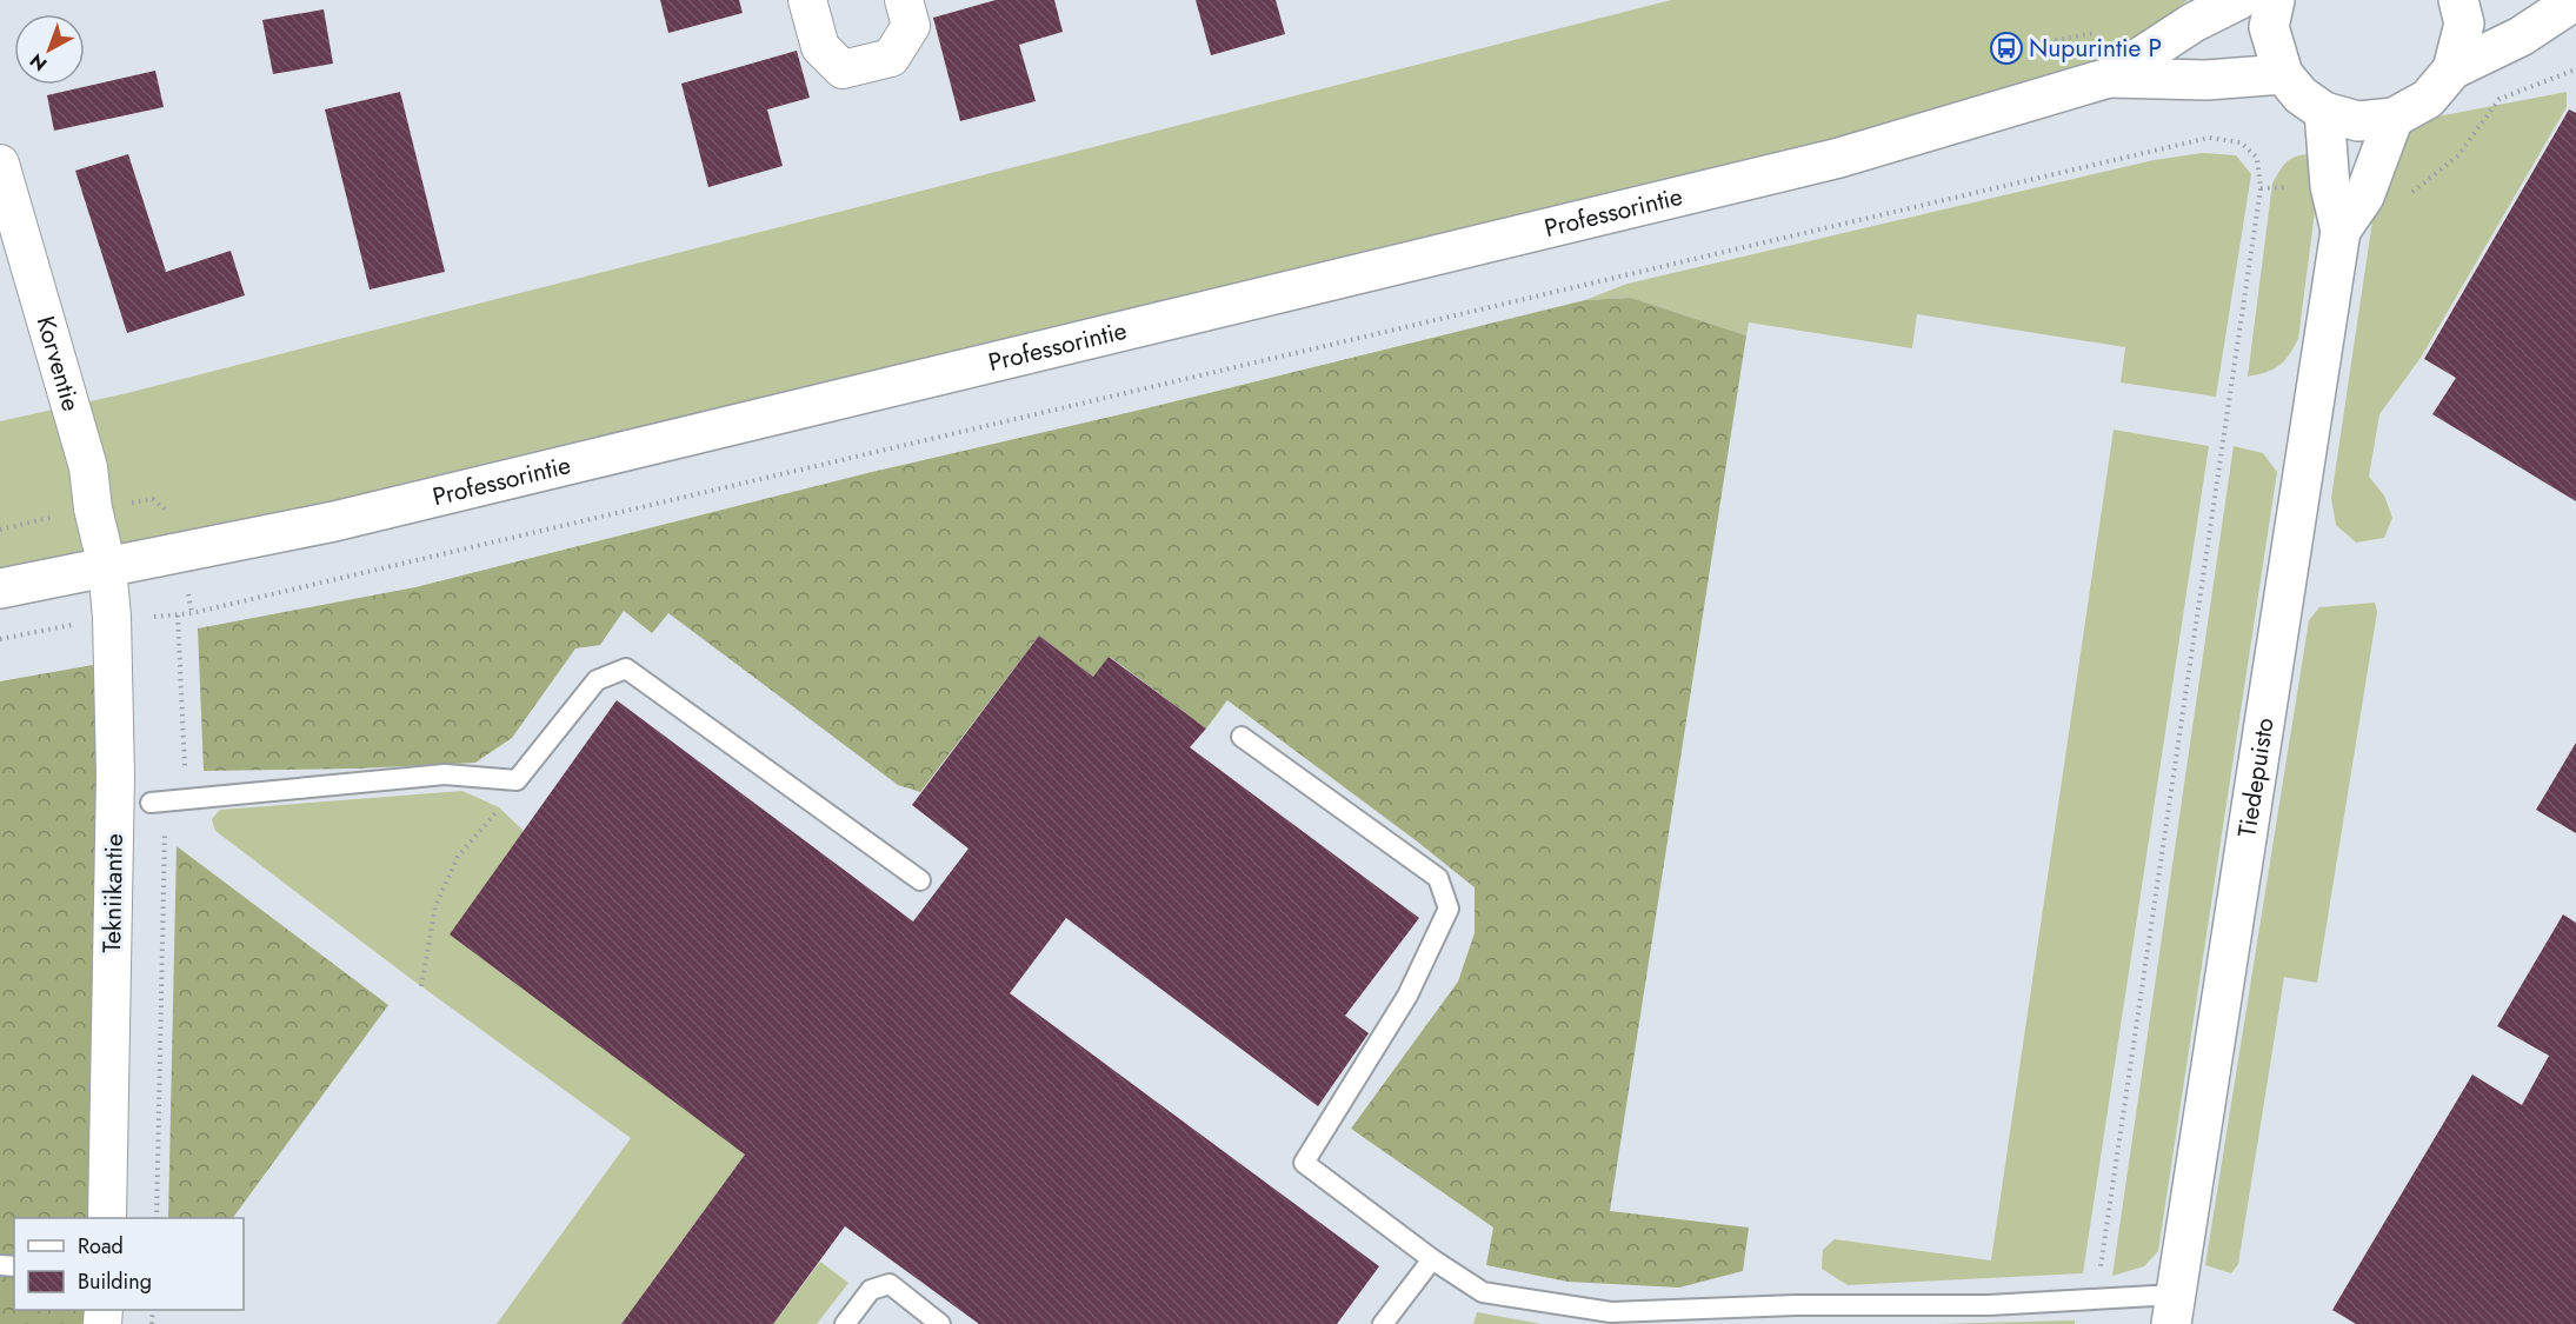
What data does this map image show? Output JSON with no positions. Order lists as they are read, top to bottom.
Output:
{
  "streets": {
    "main road": ["Professorintie", "Tiedepuisto"],
    "street": ["Korventie", "Tekniikantie"]
  },
  "crossings": [
    ["Professorintie", "Korventie"],
    ["Professorintie", "Tekniikantie"],
    ["Korventie", "Tekniikantie"]
  ],
  "places": {
    "bus stop": ["Nupurintie P"]
  },
  "legend": ["Road", "Building"],
  "north": "bottom left"
}
